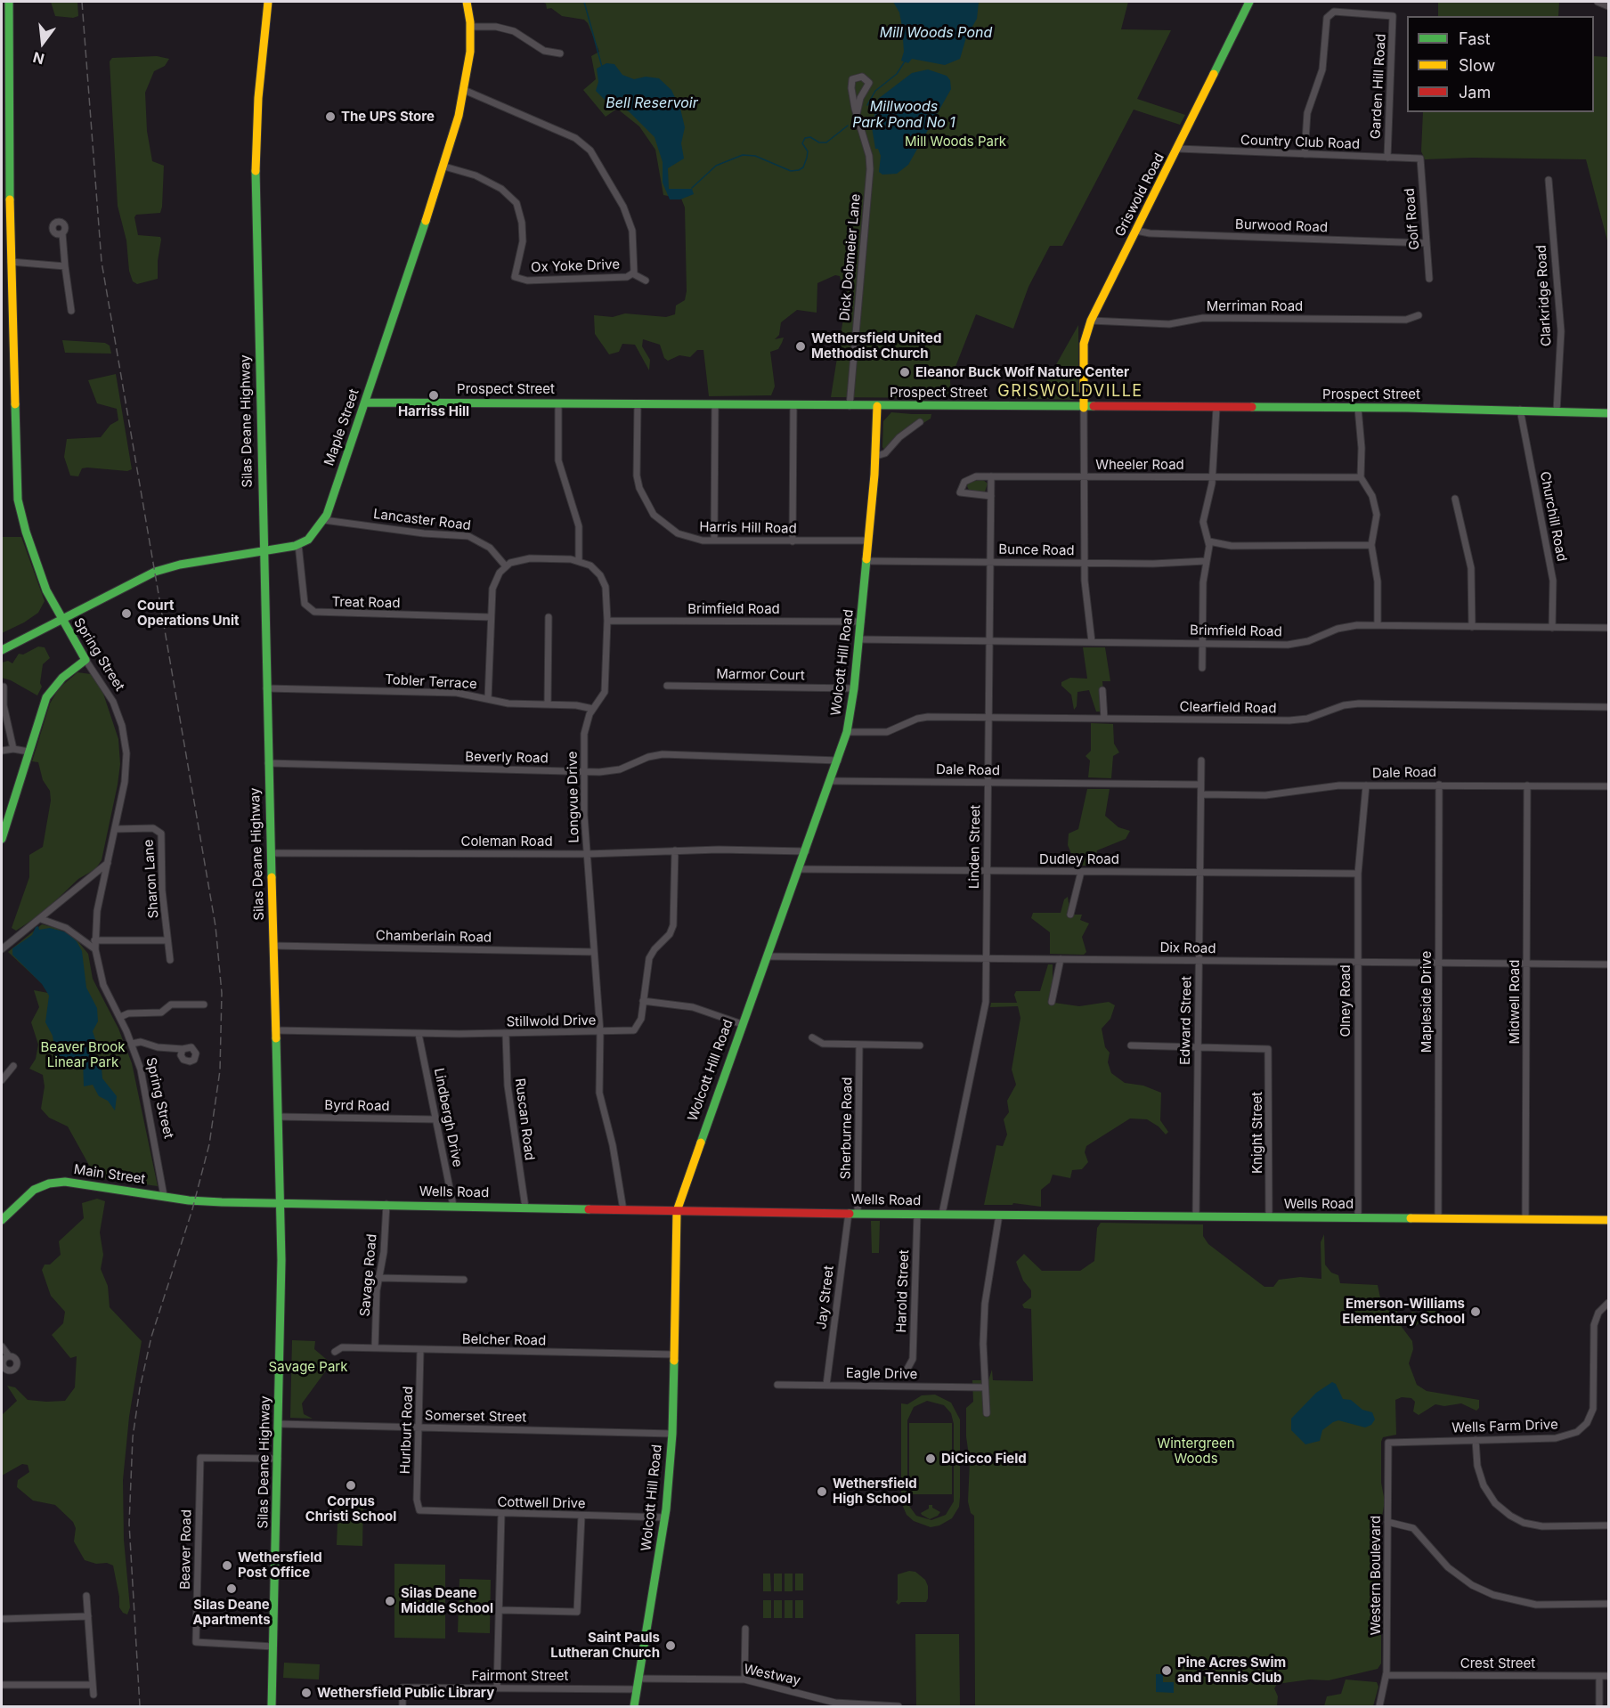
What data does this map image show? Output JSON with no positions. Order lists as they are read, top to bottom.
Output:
{
  "streets": {
    "main road": [
      "Griswold Road",
      "Prospect Street",
      "Silas Deane Highway",
      "Maple Street",
      "Spring Street",
      "Wolcott Hill Road",
      "Main Street",
      "Wells Road"
    ],
    "street": [
      "Garden Hill Road",
      "Country Club Road",
      "Golf Road",
      "Burwood Road",
      "Dick Dobmeier Lane",
      "Ox Yoke Drive",
      "Clarkridge Road",
      "Merriman Road",
      "Wheeler Road",
      "Churchill Road",
      "Lancaster Road",
      "Harris Hill Road",
      "Bunce Road",
      "Treat Road",
      "Brimfield Road",
      "Marmor Court",
      "Tobler Terrace",
      "Clearfield Road",
      "Beverly Road",
      "Dale Road",
      "Longvue Drive",
      "Coleman Road",
      "Linden Street",
      "Dudley Road",
      "Sharon Lane",
      "Chamberlain Road",
      "Dix Road",
      "Olney Road",
      "Mapleside Drive",
      "Midwell Road",
      "Edward Street",
      "Stillwold Drive",
      "Byrd Road",
      "Lindbergh Drive",
      "Ruscan Road",
      "Sherburne Road",
      "Knight Street",
      "Savage Road",
      "Harold Street",
      "Jay Street",
      "Belcher Road",
      "Eagle Drive",
      "Somerset Street",
      "Wells Farm Drive",
      "Hurlburt Road",
      "Cottwell Drive",
      "Beaver Road",
      "Western Boulevard",
      "Crest Street",
      "Westway",
      "Fairmont Street"
    ]
  },
  "crossings": [
    ["Garden Hill Road", "Country Club Road"],
    ["Country Club Road", "Griswold Road"],
    ["Country Club Road", "Golf Road"],
    ["Griswold Road", "Burwood Road"],
    ["Griswold Road", "Merriman Road"],
    ["Griswold Road", "Prospect Street"],
    ["Golf Road", "Burwood Road"],
    ["Dick Dobmeier Lane", "Prospect Street"],
    ["Ox Yoke Drive", "Maple Street"],
    ["Clarkridge Road", "Prospect Street"],
    ["Prospect Street", "Maple Street"],
    ["Prospect Street", "Churchill Road"],
    ["Prospect Street", "Harris Hill Road"],
    ["Prospect Street", "Wolcott Hill Road"],
    ["Silas Deane Highway", "Maple Street"],
    ["Silas Deane Highway", "Tobler Terrace"],
    ["Silas Deane Highway", "Beverly Road"],
    ["Silas Deane Highway", "Coleman Road"],
    ["Silas Deane Highway", "Chamberlain Road"],
    ["Silas Deane Highway", "Stillwold Drive"],
    ["Silas Deane Highway", "Byrd Road"],
    ["Silas Deane Highway", "Wells Road"],
    ["Silas Deane Highway", "Somerset Street"],
    ["Silas Deane Highway", "Beaver Road"],
    ["Maple Street", "Lancaster Road"],
    ["Maple Street", "Treat Road"],
    ["Maple Street", "Spring Street"],
    ["Wheeler Road", "Linden Street"],
    ["Churchill Road", "Brimfield Road"],
    ["Lancaster Road", "Treat Road"],
    ["Lancaster Road", "Brimfield Road"],
    ["Lancaster Road", "Tobler Terrace"],
    ["Lancaster Road", "Longvue Drive"],
    ["Harris Hill Road", "Wolcott Hill Road"],
    ["Bunce Road", "Wolcott Hill Road"],
    ["Bunce Road", "Linden Street"],
    ["Treat Road", "Brimfield Road"],
    ["Treat Road", "Tobler Terrace"],
    ["Treat Road", "Longvue Drive"],
    ["Brimfield Road", "Wolcott Hill Road"],
    ["Brimfield Road", "Tobler Terrace"],
    ["Brimfield Road", "Longvue Drive"],
    ["Brimfield Road", "Linden Street"],
    ["Spring Street", "Sharon Lane"],
    ["Spring Street", "Main Street"],
    ["Spring Street", "Wells Road"],
    ["Wolcott Hill Road", "Marmor Court"],
    ["Wolcott Hill Road", "Clearfield Road"],
    ["Wolcott Hill Road", "Beverly Road"],
    ["Wolcott Hill Road", "Dale Road"],
    ["Wolcott Hill Road", "Coleman Road"],
    ["Wolcott Hill Road", "Dudley Road"],
    ["Wolcott Hill Road", "Dix Road"],
    ["Wolcott Hill Road", "Wells Road"],
    ["Wolcott Hill Road", "Belcher Road"],
    ["Wolcott Hill Road", "Somerset Street"],
    ["Wolcott Hill Road", "Cottwell Drive"],
    ["Wolcott Hill Road", "Westway"],
    ["Wolcott Hill Road", "Fairmont Street"],
    ["Tobler Terrace", "Longvue Drive"],
    ["Clearfield Road", "Linden Street"],
    ["Beverly Road", "Longvue Drive"],
    ["Dale Road", "Linden Street"],
    ["Dale Road", "Olney Road"],
    ["Dale Road", "Mapleside Drive"],
    ["Dale Road", "Midwell Road"],
    ["Dale Road", "Edward Street"],
    ["Longvue Drive", "Coleman Road"],
    ["Longvue Drive", "Chamberlain Road"],
    ["Longvue Drive", "Stillwold Drive"],
    ["Longvue Drive", "Wells Road"],
    ["Coleman Road", "Stillwold Drive"],
    ["Linden Street", "Dudley Road"],
    ["Linden Street", "Dix Road"],
    ["Linden Street", "Wells Road"],
    ["Dudley Road", "Olney Road"],
    ["Dudley Road", "Edward Street"],
    ["Dix Road", "Olney Road"],
    ["Dix Road", "Mapleside Drive"],
    ["Dix Road", "Midwell Road"],
    ["Dix Road", "Edward Street"],
    ["Olney Road", "Wells Road"],
    ["Mapleside Drive", "Wells Road"],
    ["Midwell Road", "Wells Road"],
    ["Edward Street", "Knight Street"],
    ["Edward Street", "Wells Road"],
    ["Stillwold Drive", "Lindbergh Drive"],
    ["Stillwold Drive", "Ruscan Road"],
    ["Byrd Road", "Lindbergh Drive"],
    ["Lindbergh Drive", "Wells Road"],
    ["Ruscan Road", "Wells Road"],
    ["Sherburne Road", "Wells Road"],
    ["Sherburne Road", "Jay Street"],
    ["Knight Street", "Wells Road"],
    ["Main Street", "Wells Road"],
    ["Wells Road", "Savage Road"],
    ["Wells Road", "Harold Street"],
    ["Wells Road", "Jay Street"],
    ["Savage Road", "Belcher Road"],
    ["Jay Street", "Eagle Drive"],
    ["Belcher Road", "Hurlburt Road"],
    ["Somerset Street", "Hurlburt Road"],
    ["Wells Farm Drive", "Western Boulevard"],
    ["Hurlburt Road", "Cottwell Drive"],
    ["Western Boulevard", "Crest Street"]
  ],
  "districts": ["GRISWOLDVILLE"],
  "water": ["Mill Woods Pond", "Bell Reservoir", "Millwoods Park Pond No 1"],
  "parks": [
    "Mill Woods Park",
    "Beaver Brook Linear Park",
    "Savage Park",
    "Wintergreen Woods"
  ],
  "places": [
    "The UPS Store",
    "Wethersfield United Methodist Church",
    "Eleanor Buck Wolf Nature Center",
    "Harriss Hill",
    "Court Operations Unit",
    "Emerson-Williams Elementary School",
    "DiCicco Field",
    "Corpus Christi School",
    "Wethersfield High School",
    "Wethersfield Post Office",
    "Silas Deane Apartments",
    "Silas Deane Middle School",
    "Saint Pauls Lutheran Church",
    "Pine Acres Swim and Tennis Club",
    "Wethersfield Public Library"
  ],
  "legend": ["Fast", "Slow", "Jam"],
  "north": "bottom"
}
